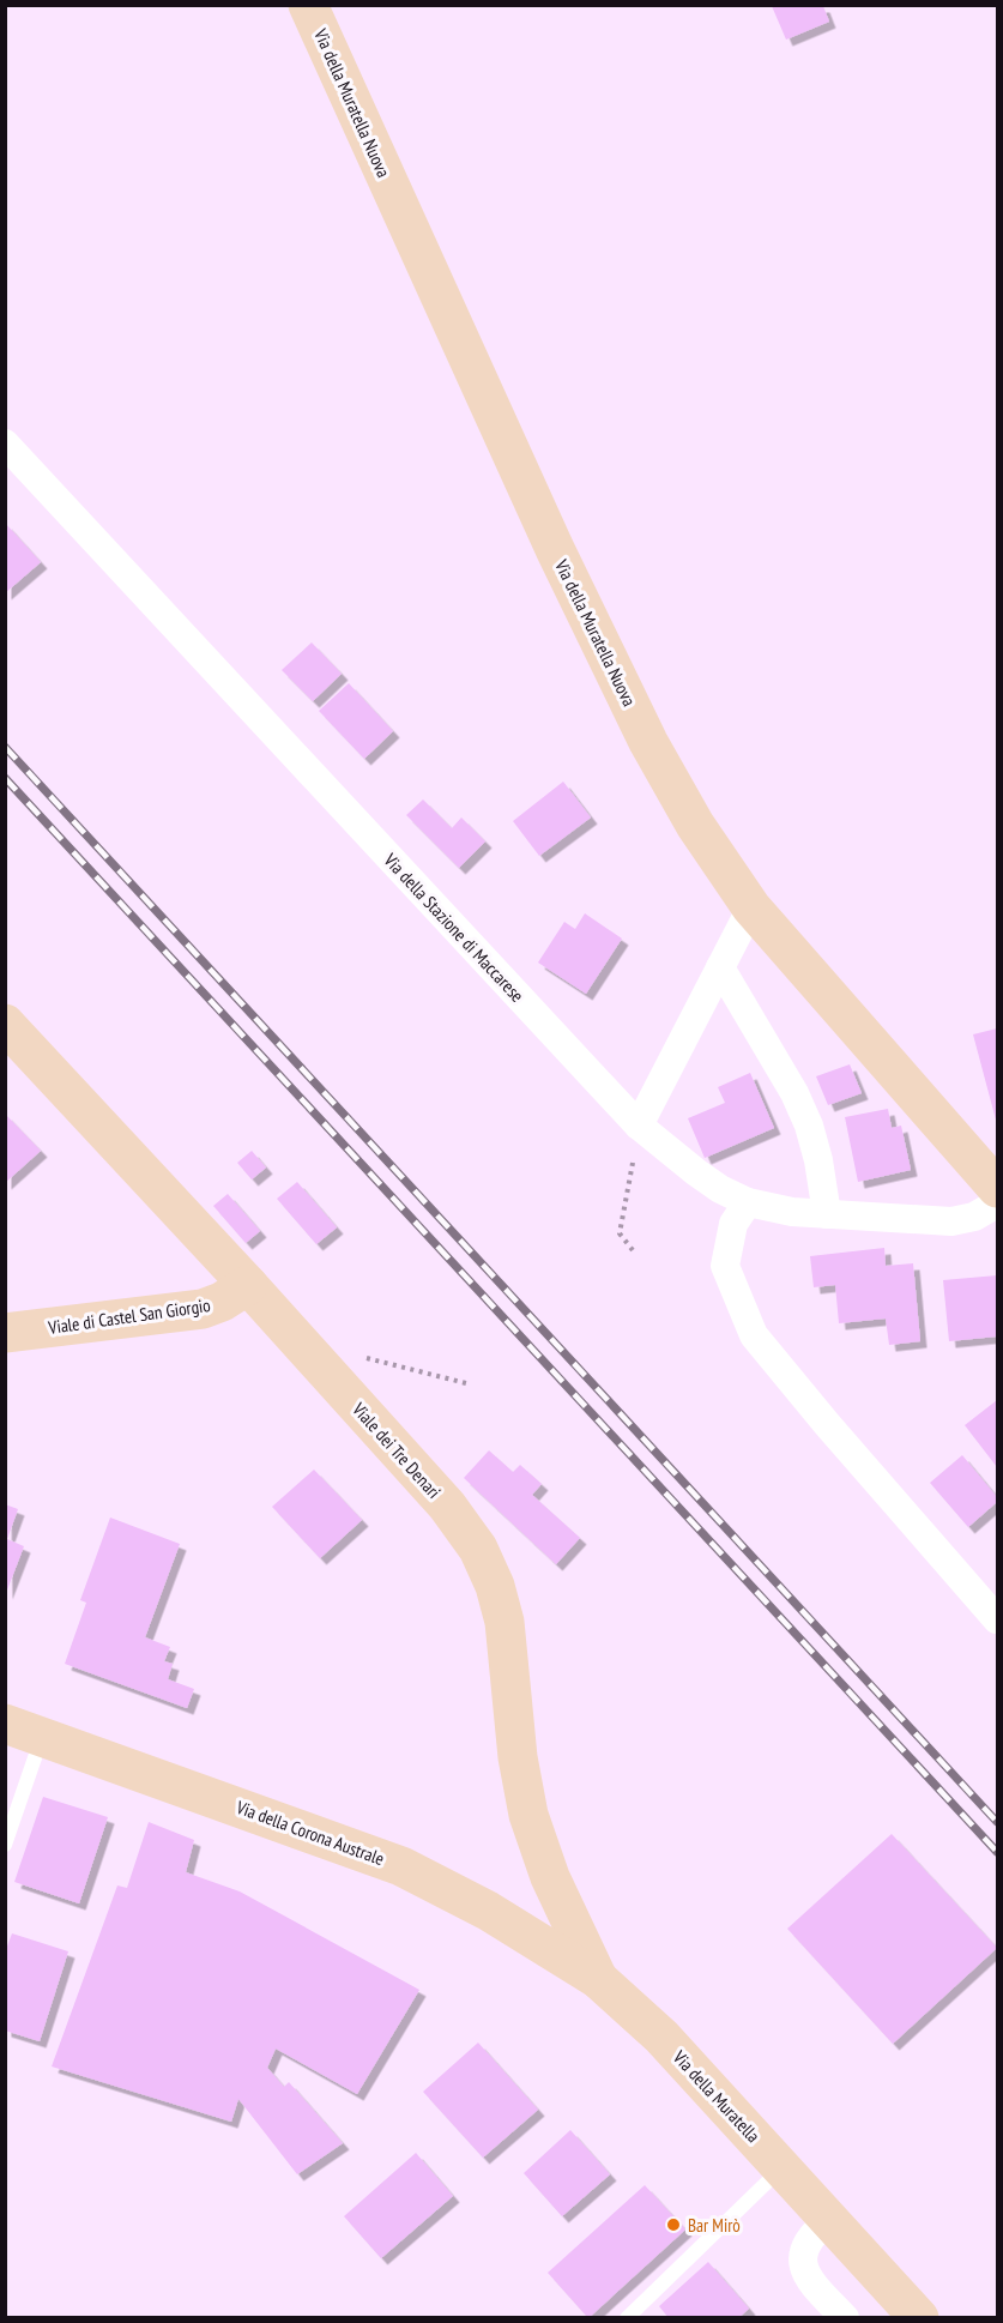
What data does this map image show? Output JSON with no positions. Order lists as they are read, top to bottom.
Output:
{
  "streets": {
    "street": [
      "Via della Muratella Nuova",
      "Via della Stazione di Maccarese",
      "Viale di Castel San Giorgio",
      "Viale dei Tre Denari",
      "Via della Corona Australe",
      "Via della Muratella"
    ]
  },
  "crossings": [
    ["Viale di Castel San Giorgio", "Viale dei Tre Denari"],
    ["Viale dei Tre Denari", "Via della Corona Australe"],
    ["Viale dei Tre Denari", "Via della Muratella"],
    ["Via della Corona Australe", "Via della Muratella"]
  ],
  "places": ["Bar Mirò"]
}
